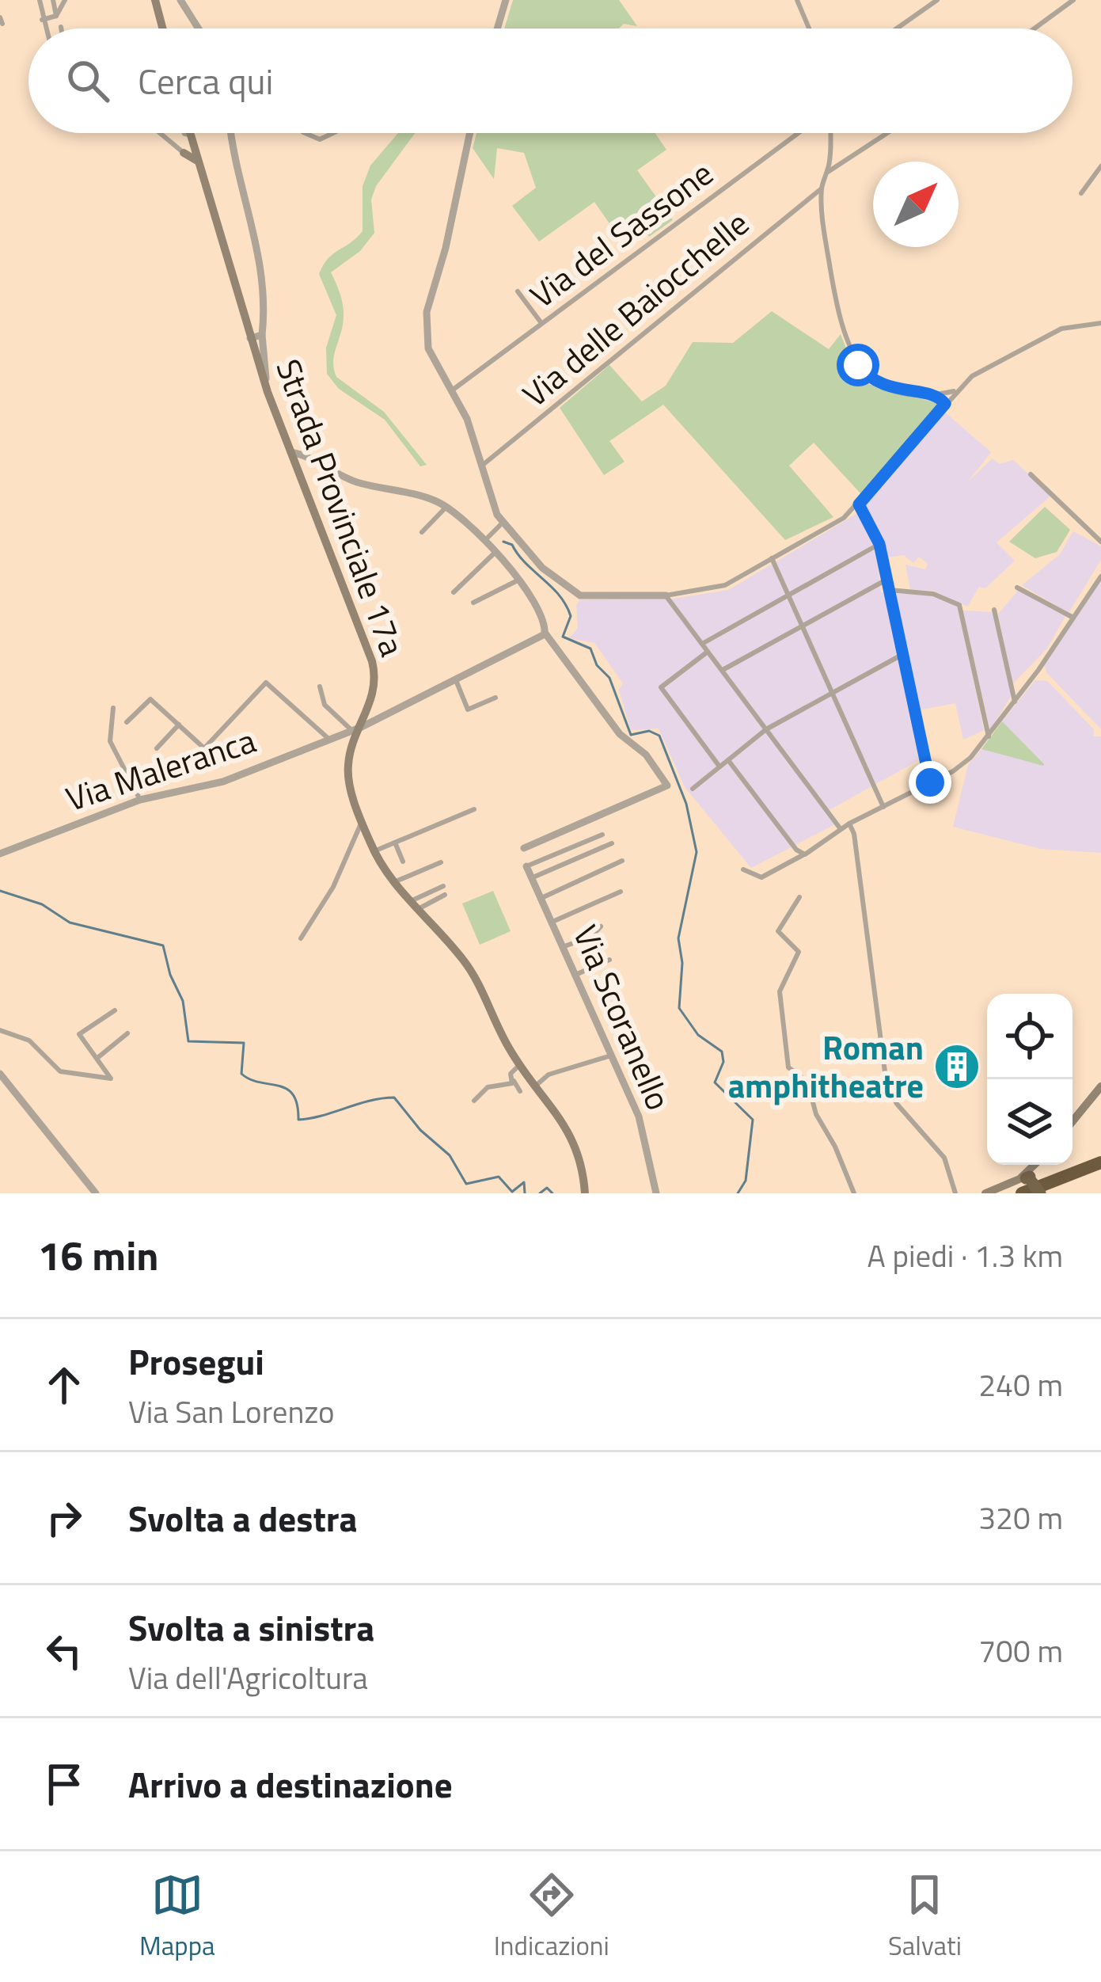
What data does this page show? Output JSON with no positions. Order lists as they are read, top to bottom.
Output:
{
  "streets": {
    "main road": ["Strada Provinciale 17a"],
    "street": [
      "Via del Sassone",
      "Via delle Baiocchelle",
      "Via Maleranca",
      "Via Scoranello"
    ]
  },
  "places": {
    "building": ["Roman amphitheatre"]
  },
  "north": "top right",
  "page": {
    "search": "Cerca qui",
    "heading": ["16 min", "A piedi · 1.3 km"],
    "list": [
      ["Prosegui", "Via San Lorenzo", "240 m"],
      ["Svolta a destra", "320 m"],
      ["Svolta a sinistra", "Via dell'Agricoltura", "700 m"],
      "Arrivo a destinazione"
    ],
    "nav": ["Mappa", "Indicazioni", "Salvati"]
  }
}
